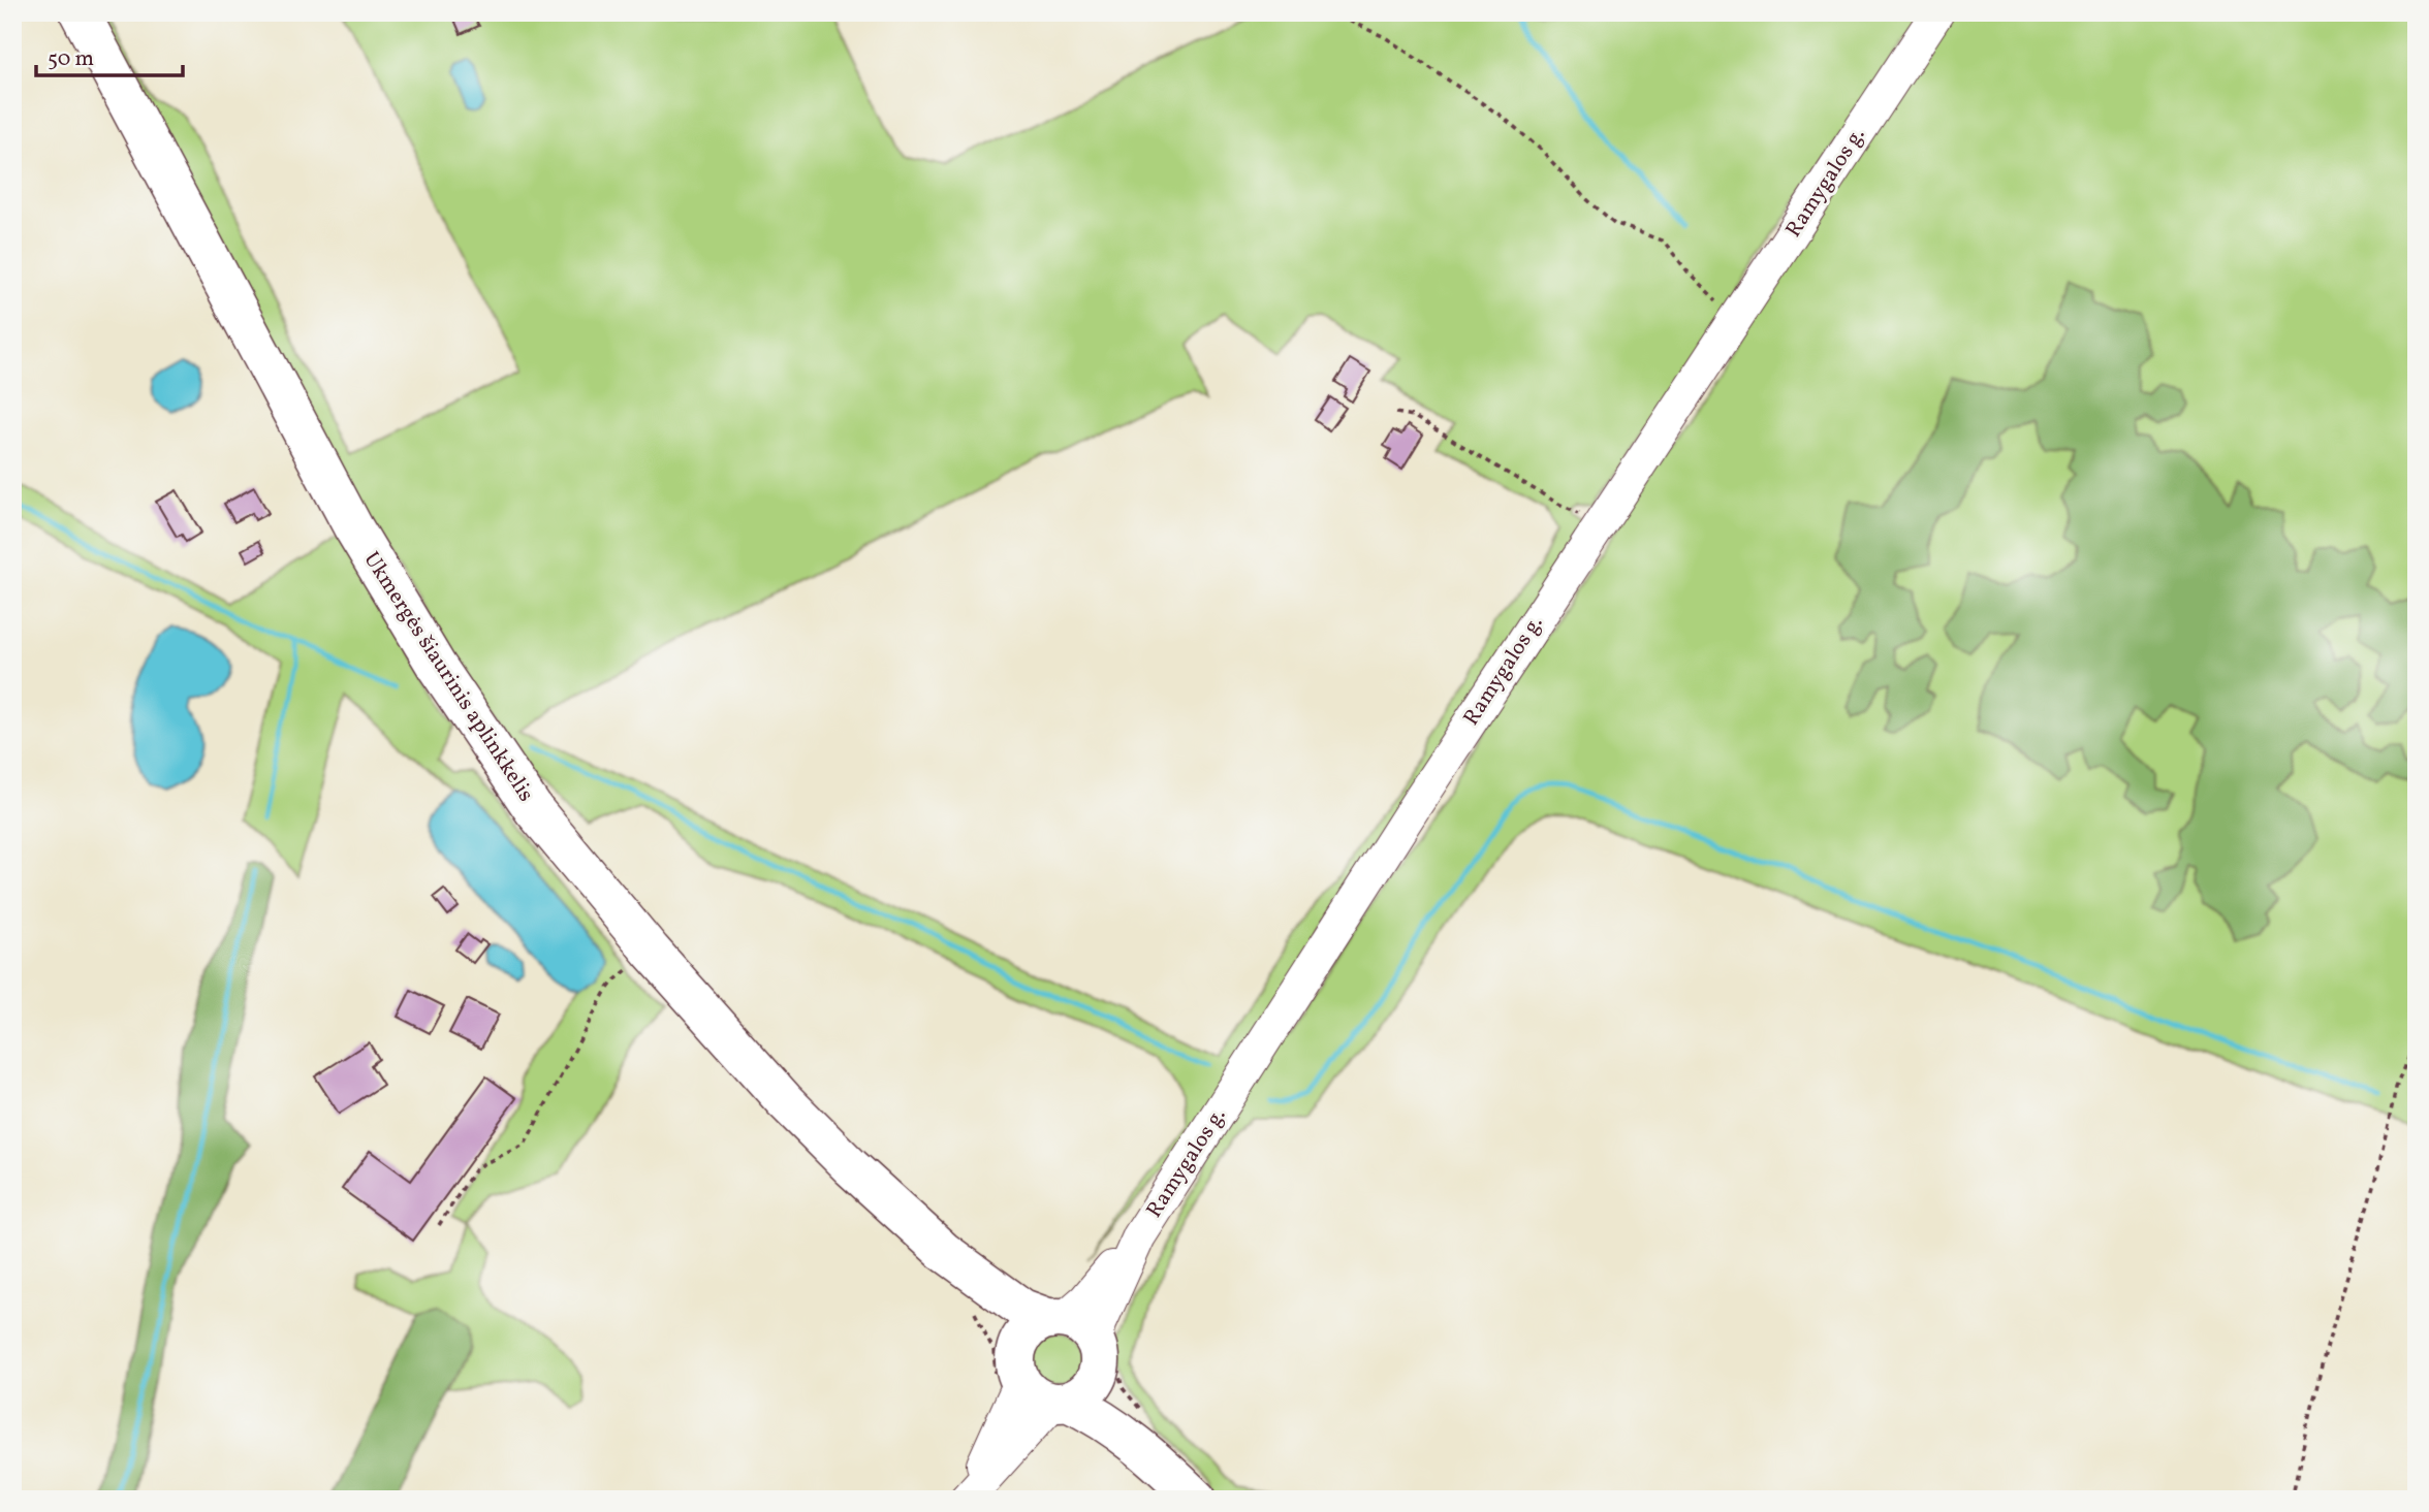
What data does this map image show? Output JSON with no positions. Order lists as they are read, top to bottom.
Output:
{
  "streets": {
    "highway": ["Ukmergės šiaurinis aplinkkelis"],
    "main road": ["Ramygalos g."]
  },
  "crossings": [
    ["Ramygalos g.", "Ukmergės šiaurinis aplinkkelis"]
  ],
  "scale_bar": "50 m"
}
